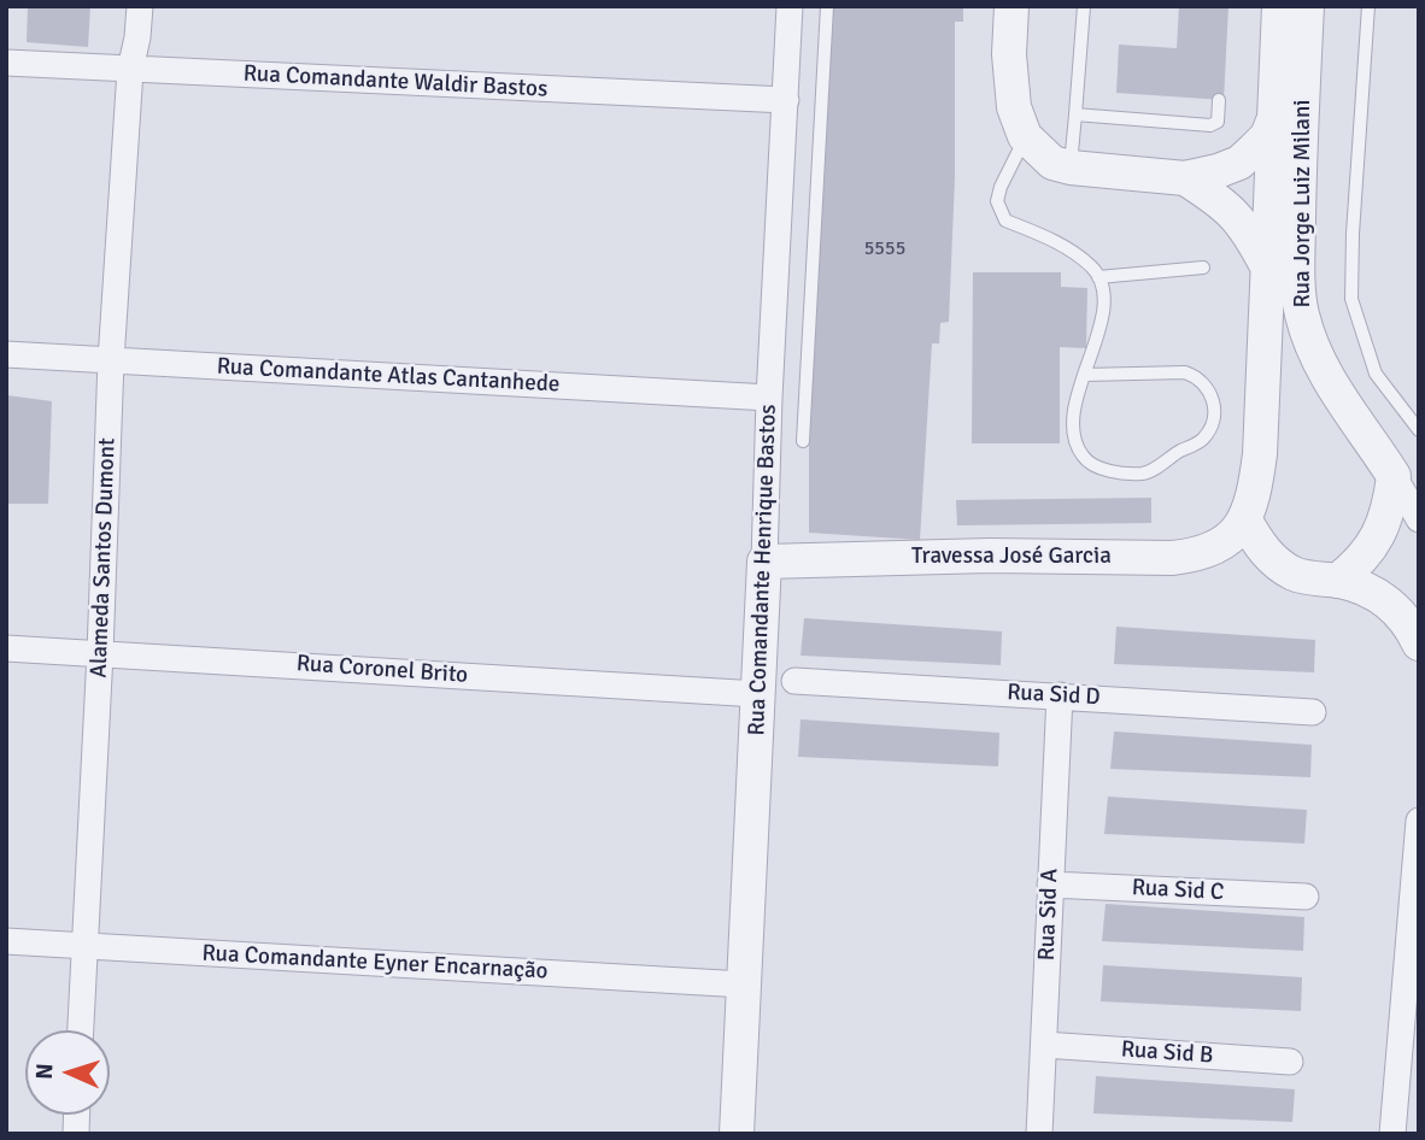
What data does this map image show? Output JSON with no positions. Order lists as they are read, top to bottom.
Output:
{
  "streets": {
    "street": [
      "Rua Comandante Waldir Bastos",
      "Rua Jorge Luiz Milani",
      "Rua Comandante Atlas Cantanhede",
      "Travessa José Garcia",
      "Alameda Santos Dumont",
      "Rua Comandante Henrique Bastos",
      "Rua Coronel Brito",
      "Rua Sid D",
      "Rua Sid C",
      "Rua Sid A",
      "Rua Comandante Eyner Encarnação",
      "Rua Sid B"
    ]
  },
  "crossings": [
    ["Rua Comandante Waldir Bastos", "Alameda Santos Dumont"],
    ["Rua Comandante Waldir Bastos", "Rua Comandante Henrique Bastos"],
    ["Rua Jorge Luiz Milani", "Travessa José Garcia"],
    ["Rua Comandante Atlas Cantanhede", "Alameda Santos Dumont"],
    ["Rua Comandante Atlas Cantanhede", "Rua Comandante Henrique Bastos"],
    ["Travessa José Garcia", "Rua Comandante Henrique Bastos"],
    ["Alameda Santos Dumont", "Rua Coronel Brito"],
    ["Alameda Santos Dumont", "Rua Comandante Eyner Encarnação"],
    ["Rua Comandante Henrique Bastos", "Rua Coronel Brito"],
    ["Rua Comandante Henrique Bastos", "Rua Comandante Eyner Encarnação"],
    ["Rua Sid D", "Rua Sid A"],
    ["Rua Sid C", "Rua Sid A"],
    ["Rua Sid A", "Rua Sid B"]
  ],
  "house_numbers": ["5555"],
  "north": "left"
}
